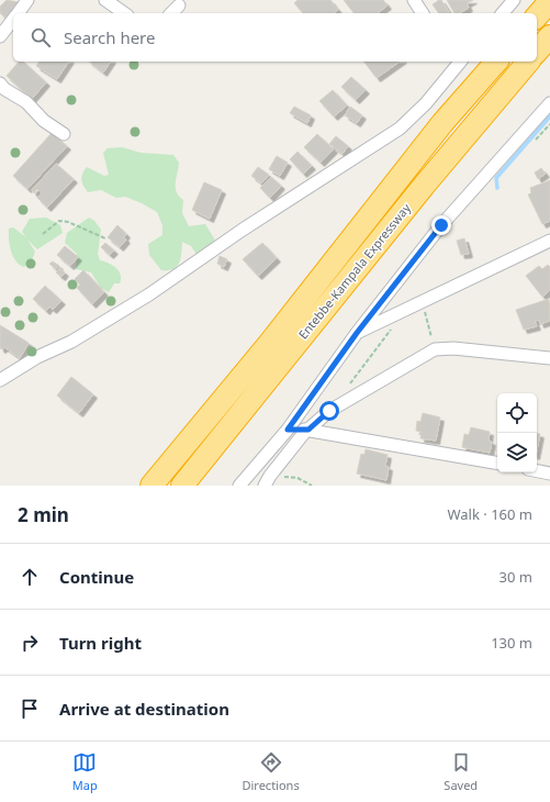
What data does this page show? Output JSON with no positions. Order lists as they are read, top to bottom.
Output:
{
  "streets": {
    "highway": ["Entebbe-Kampala Expressway"]
  },
  "page": {
    "search": "Search here",
    "heading": ["2 min", "Walk · 160 m"],
    "list": [
      ["Continue", "30 m"],
      ["Turn right", "130 m"],
      "Arrive at destination"
    ],
    "nav": ["Map", "Directions", "Saved"]
  }
}
